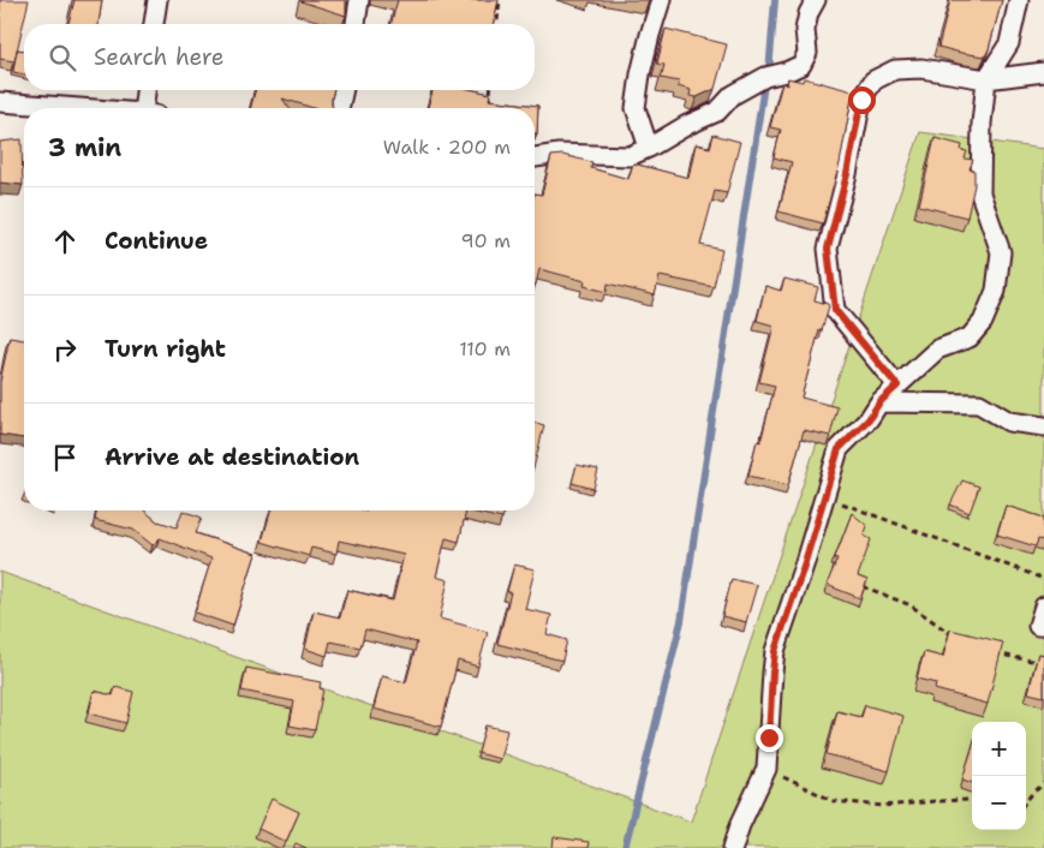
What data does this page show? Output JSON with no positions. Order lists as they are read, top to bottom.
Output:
{
  "page": {
    "search": "Search here",
    "heading": ["3 min", "Walk · 200 m"],
    "list": [
      ["Continue", "90 m"],
      ["Turn right", "110 m"],
      "Arrive at destination"
    ],
    "map_buttons": ["+", "−"]
  }
}
